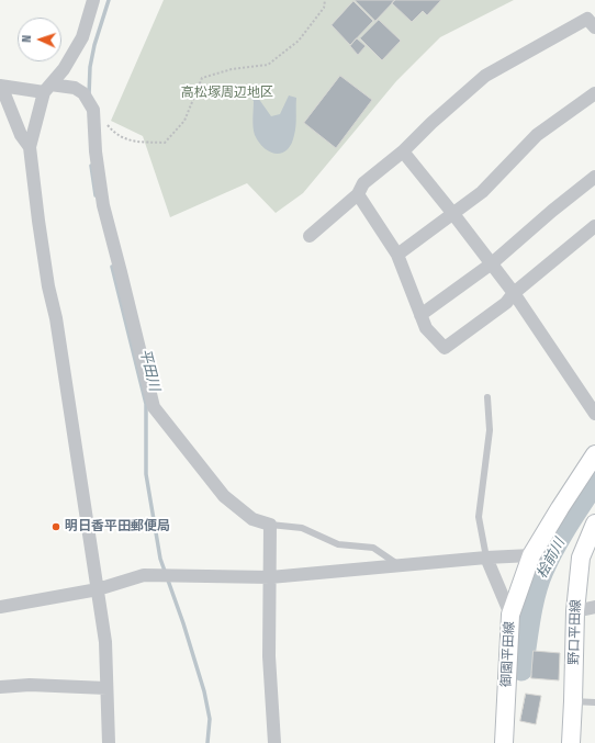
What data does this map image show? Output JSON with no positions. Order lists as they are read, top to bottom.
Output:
{
  "streets": {
    "main road": ["野口平田線", "御園平田線"]
  },
  "water": ["平田川", "桧前川"],
  "parks": ["高松塚周辺地区"],
  "places": ["明日香平田郵便局"],
  "north": "left"
}
